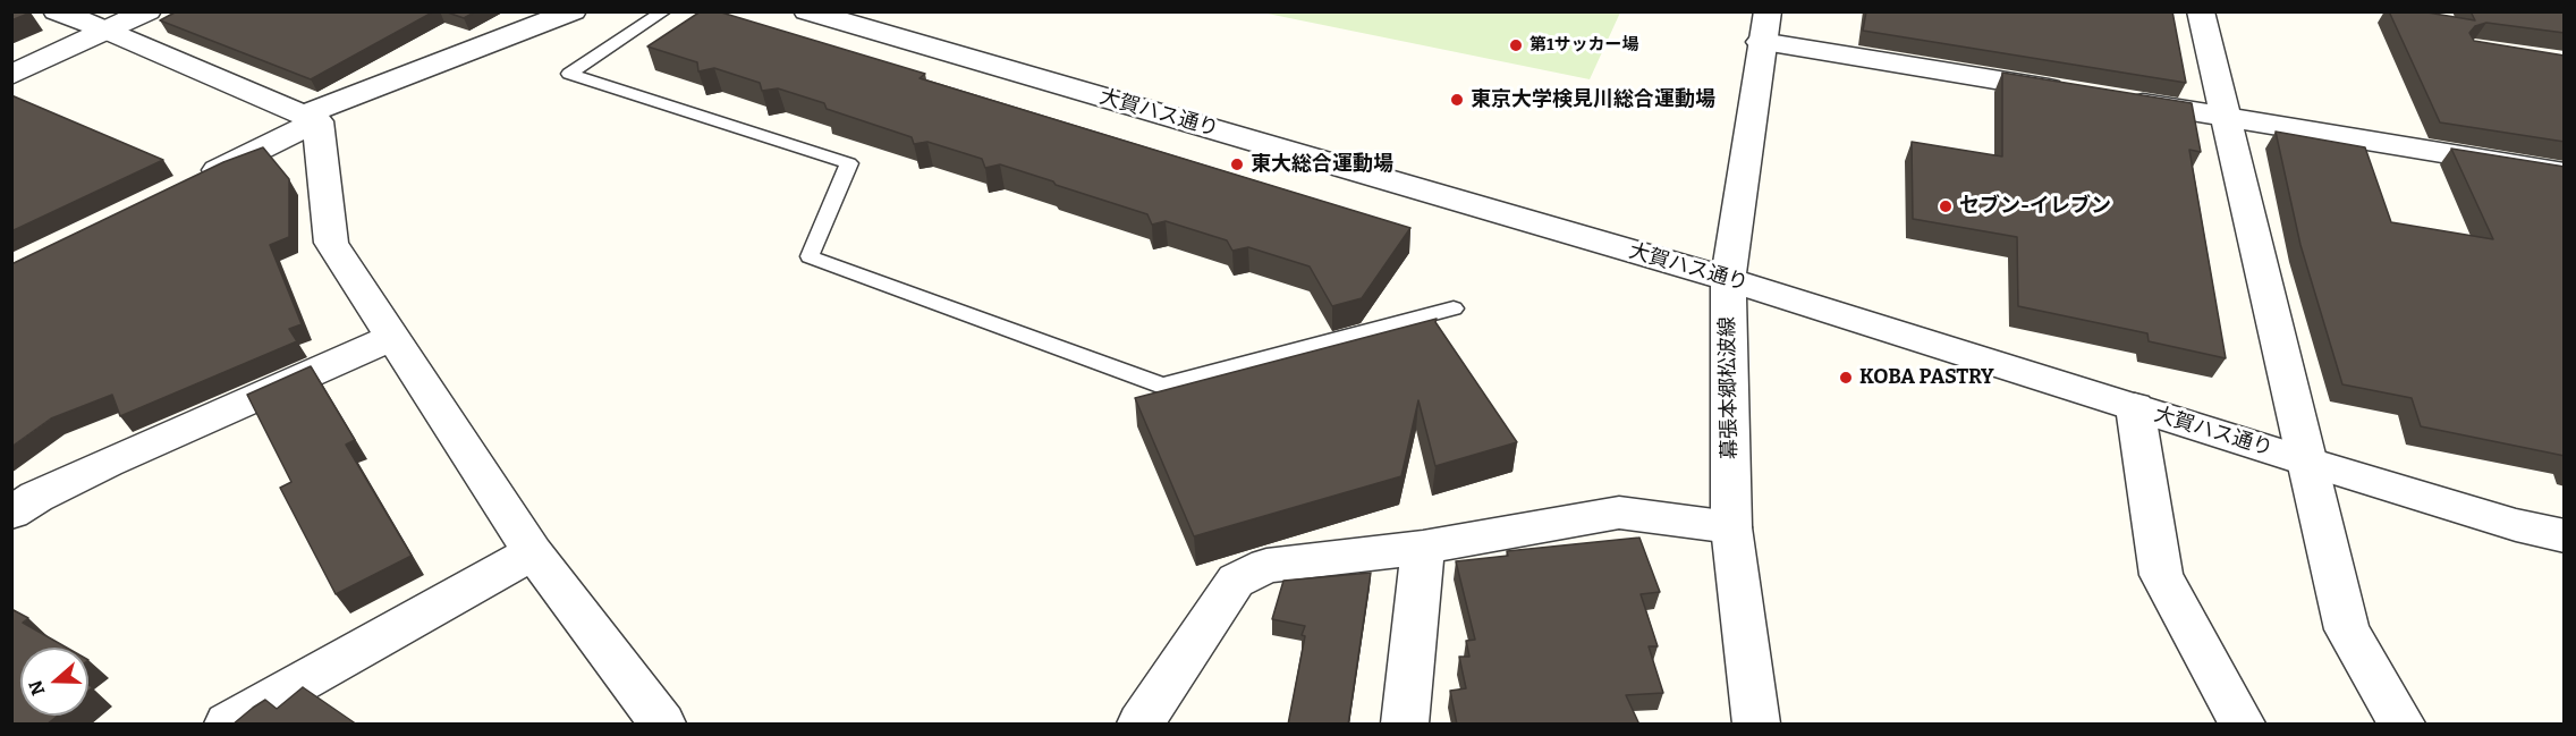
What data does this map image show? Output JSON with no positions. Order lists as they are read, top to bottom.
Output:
{
  "streets": {
    "street": ["大賀ハス通り", "幕張本郷松波線"]
  },
  "crossings": [
    ["大賀ハス通り", "幕張本郷松波線"]
  ],
  "places": [
    "第1サッカー場",
    "東京大学検見川総合運動場",
    "東大総合運動場",
    "セブン-イレブン",
    "KOBA PASTRY"
  ],
  "north": "left"
}
